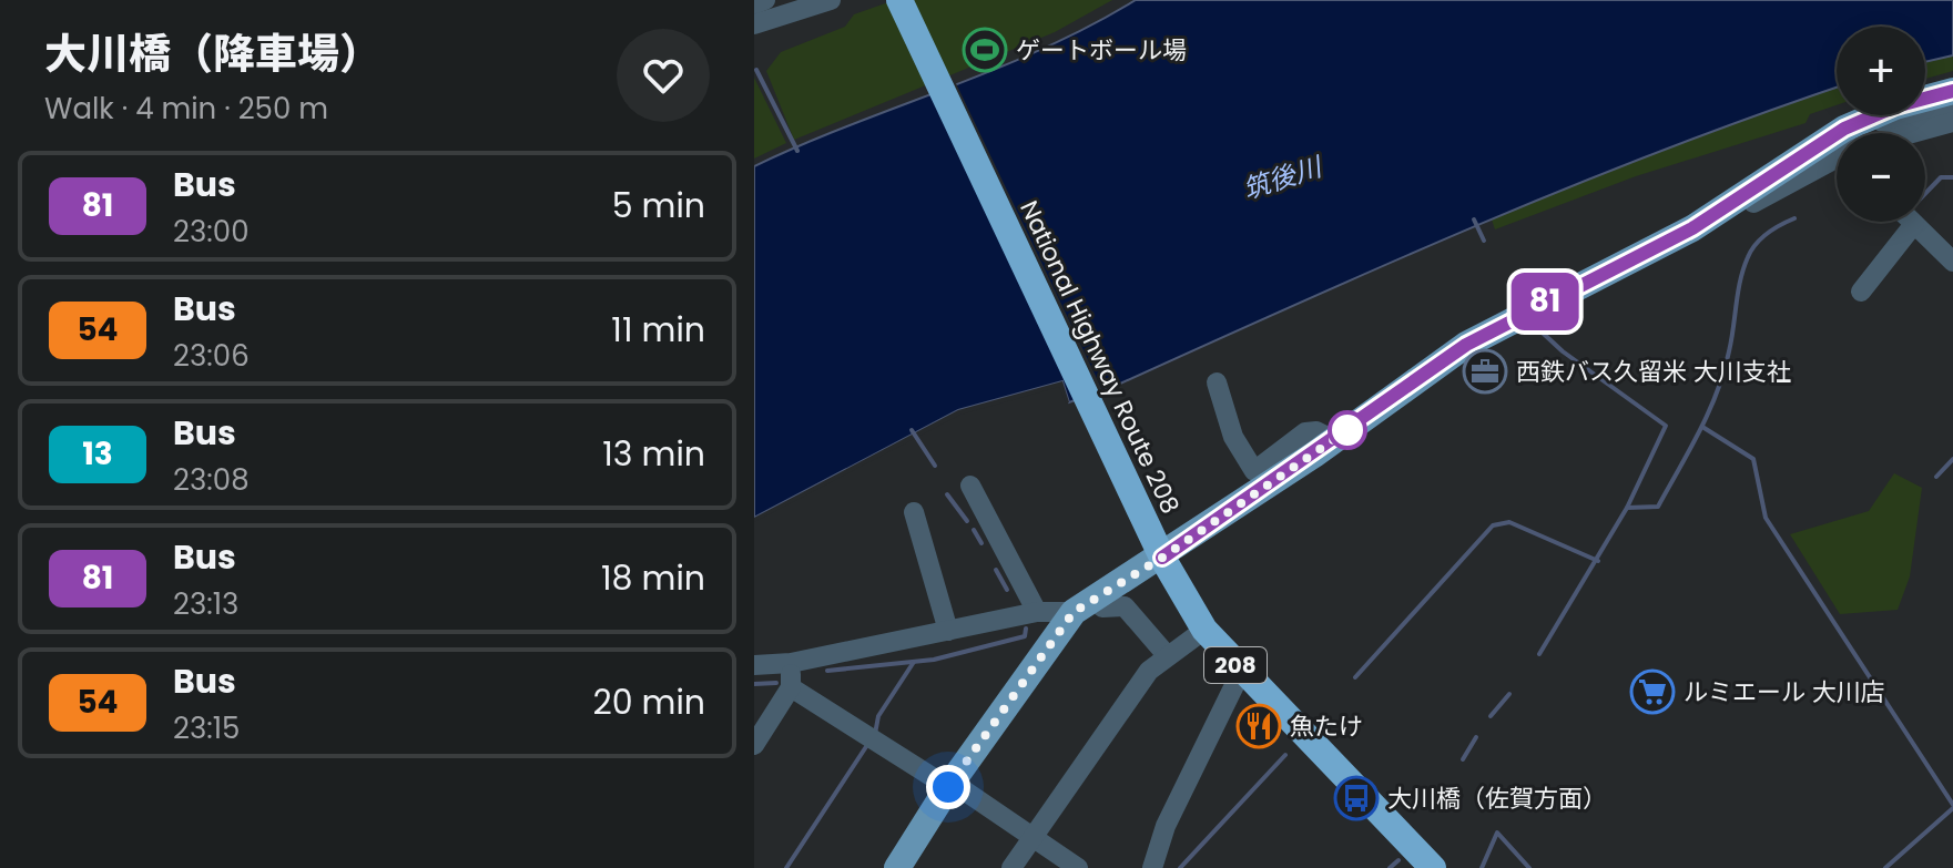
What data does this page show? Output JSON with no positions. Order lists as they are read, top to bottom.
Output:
{
  "streets": {
    "highway": ["National Highway Route 208", "208"]
  },
  "water": ["筑後川"],
  "places": {
    "sports": ["ゲートボール場"],
    "office": ["西鉄バス久留米 大川支社"],
    "supermarket": ["ルミエール 大川店"],
    "restaurant": ["魚たけ"],
    "bus stop": ["大川橋（佐賀方面）"]
  },
  "lines": ["bus line 81"],
  "page": {
    "heading": ["大川橋（降車場）", "Walk · 4 min · 250 m"],
    "on_map": "81",
    "map_buttons": ["+", "−"],
    "list": [
      {
        "mark": "81",
        "name": "Bus",
        "note": "23:00",
        "value": "5 min"
      },
      {
        "mark": "54",
        "name": "Bus",
        "note": "23:06",
        "value": "11 min"
      },
      {
        "mark": "13",
        "name": "Bus",
        "note": "23:08",
        "value": "13 min"
      },
      {
        "mark": "81",
        "name": "Bus",
        "note": "23:13",
        "value": "18 min"
      },
      {
        "mark": "54",
        "name": "Bus",
        "note": "23:15",
        "value": "20 min"
      }
    ]
  }
}
